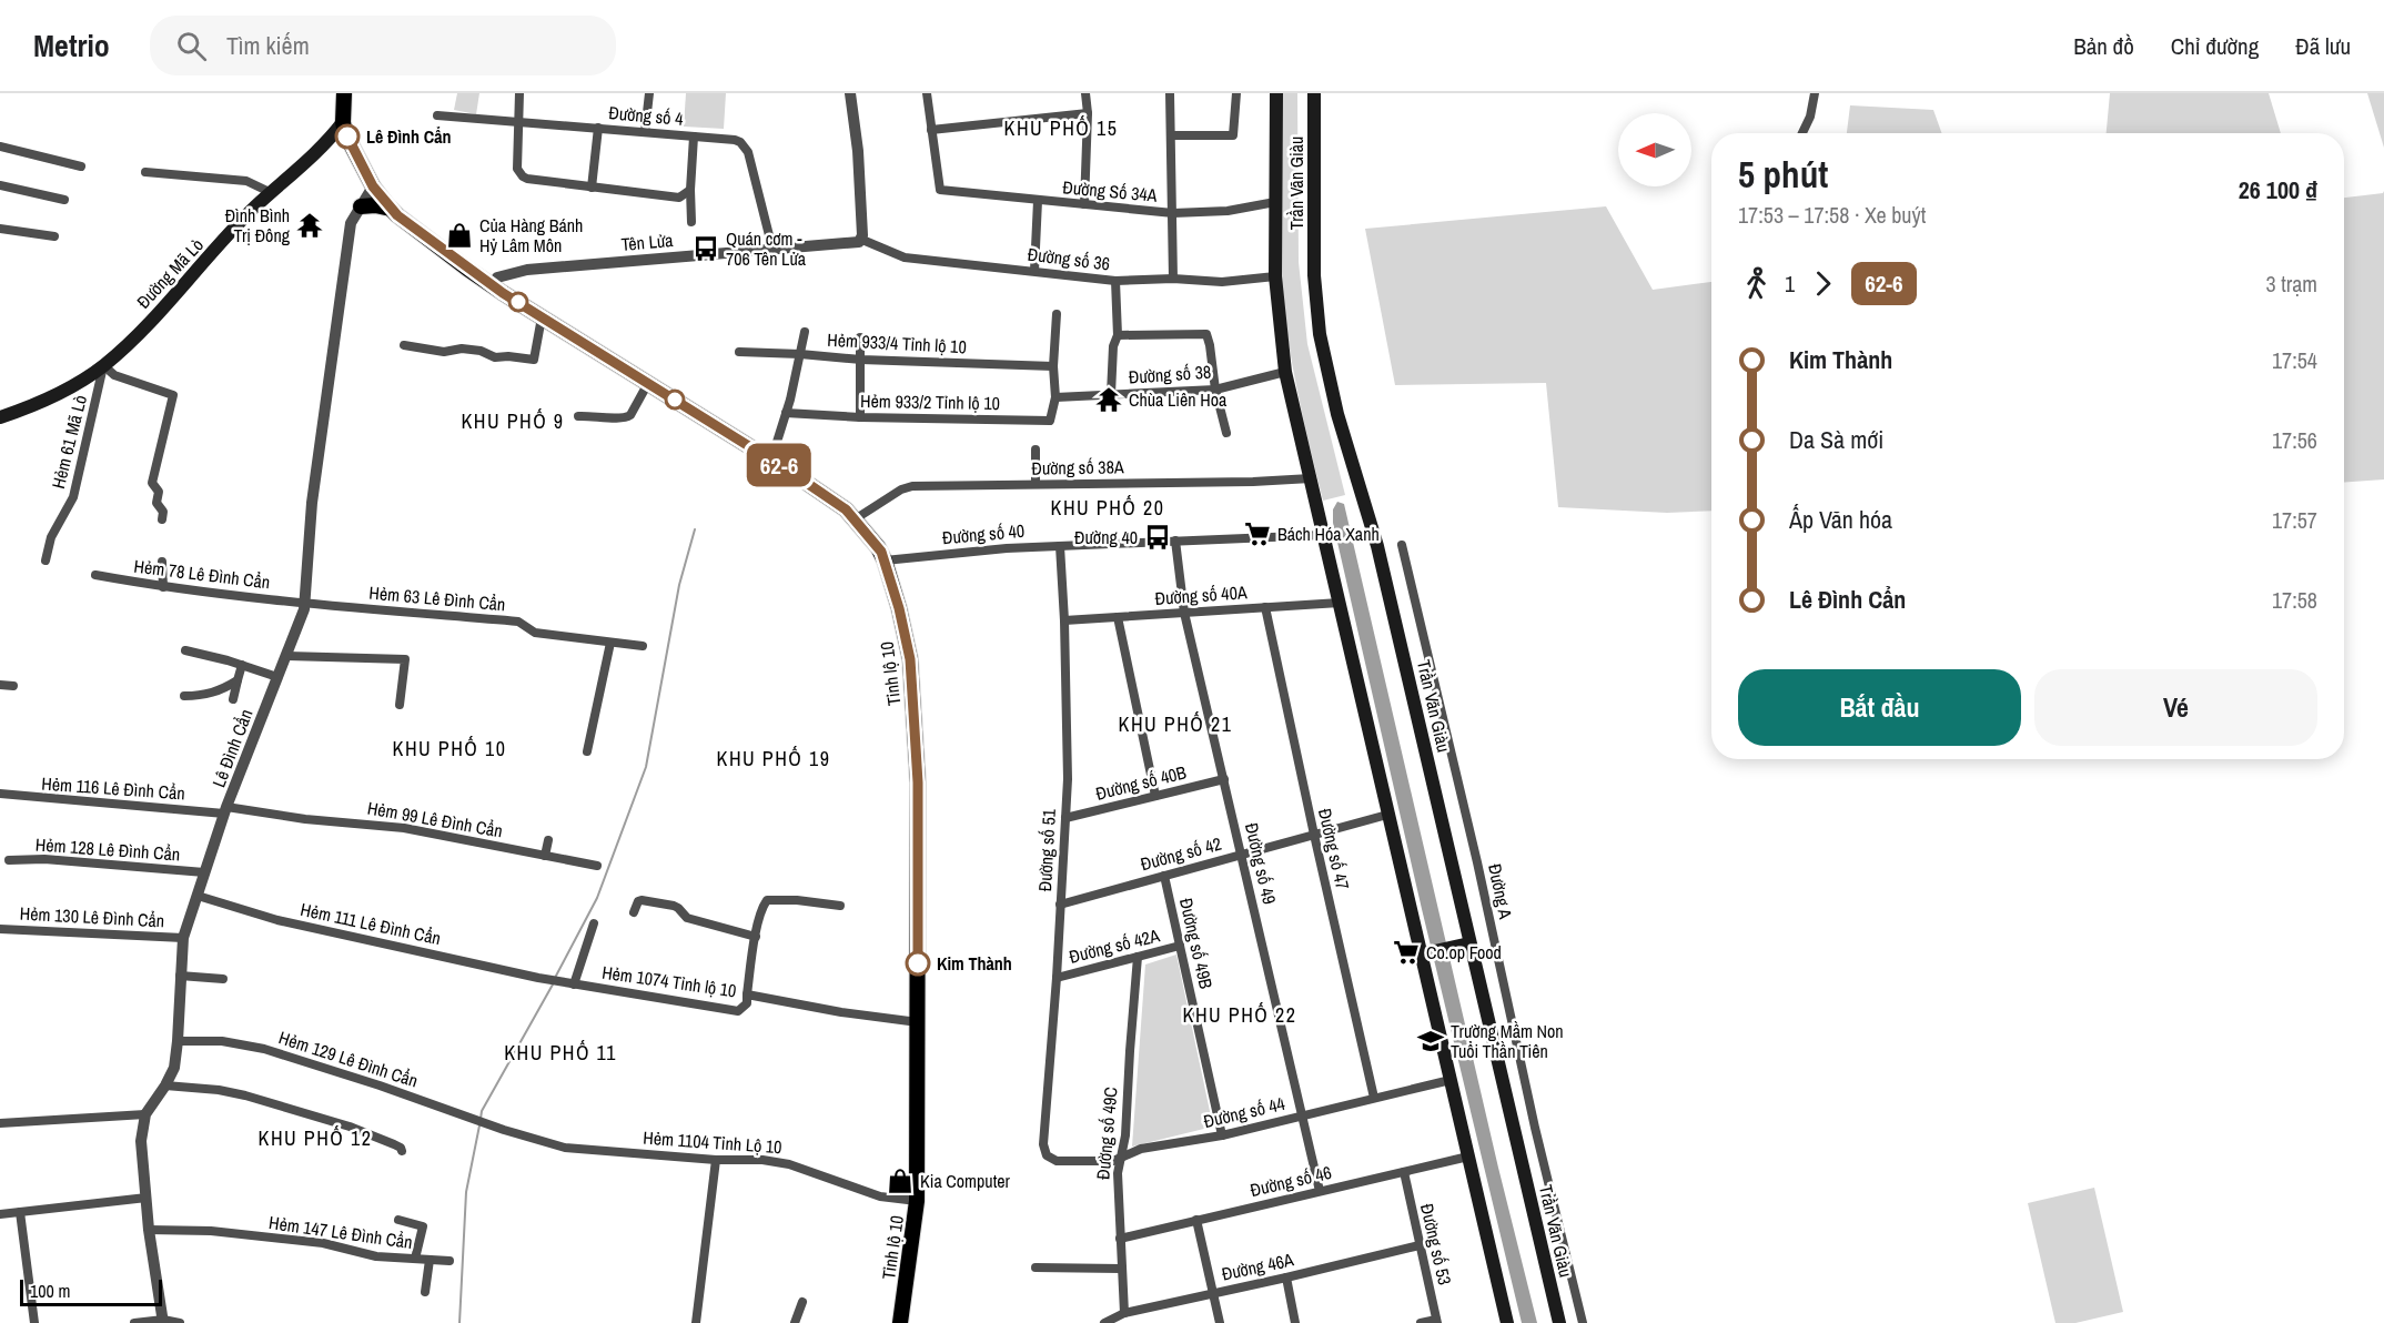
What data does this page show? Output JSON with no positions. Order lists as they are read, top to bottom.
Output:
{
  "streets": {
    "main road": ["Trần Văn Giàu", "Đường Mã Lò", "Tỉnh lộ 10"],
    "street": [
      "Đường số 4",
      "Đường Số 34A",
      "Tên Lửa",
      "Đường số 36",
      "Hẻm 933/4 Tỉnh lộ 10",
      "Đường số 38",
      "Hẻm 933/2 Tỉnh lộ 10",
      "Hẻm 61 Mã Lò",
      "Đường số 38A",
      "Đường số 40",
      "Hẻm 78 Lê Đình Cẩn",
      "Đường số 40A",
      "Hẻm 63 Lê Đình Cẩn",
      "Lê Đình Cẩn",
      "Đường số 40B",
      "Hẻm 116 Lê Đình Cẩn",
      "Hẻm 99 Lê Đình Cẩn",
      "Hẻm 128 Lê Đình Cẩn",
      "Đường số 47",
      "Đường số 51",
      "Đường số 42",
      "Đường số 49",
      "Đường A",
      "Hẻm 130 Lê Đình Cẩn",
      "Hẻm 111 Lê Đình Cẩn",
      "Đường số 49B",
      "Đường số 42A",
      "Hẻm 1074 Tỉnh lộ 10",
      "Hẻm 129 Lê Đình Cẩn",
      "Đường số 44",
      "Đường số 49C",
      "Hẻm 1104 Tỉnh Lộ 10",
      "Đường số 46",
      "Hẻm 147 Lê Đình Cẩn",
      "Đường số 53",
      "Đường 46A"
    ]
  },
  "crossings": [
    ["Đường số 4", "Tên Lửa"],
    ["Trần Văn Giàu", "Đường Số 34A"],
    ["Trần Văn Giàu", "Đường số 36"],
    ["Trần Văn Giàu", "Đường số 38"],
    ["Trần Văn Giàu", "Đường số 38A"],
    ["Trần Văn Giàu", "Đường số 40"],
    ["Trần Văn Giàu", "Đường số 40A"],
    ["Trần Văn Giàu", "Đường số 42"],
    ["Trần Văn Giàu", "Đường số 44"],
    ["Trần Văn Giàu", "Đường số 46"],
    ["Tên Lửa", "Đường số 36"],
    ["Tên Lửa", "Tỉnh lộ 10"],
    ["Đường Mã Lò", "Hẻm 61 Mã Lò"],
    ["Đường Mã Lò", "Tỉnh lộ 10"],
    ["Đường số 38", "Hẻm 933/2 Tỉnh lộ 10"],
    ["Đường số 38A", "Tỉnh lộ 10"],
    ["Đường số 40", "Tỉnh lộ 10"],
    ["Đường số 40", "Đường số 51"],
    ["Đường số 40", "Đường số 49"],
    ["Hẻm 78 Lê Đình Cẩn", "Hẻm 63 Lê Đình Cẩn"],
    ["Hẻm 78 Lê Đình Cẩn", "Lê Đình Cẩn"],
    ["Đường số 40A", "Đường số 47"],
    ["Đường số 40A", "Đường số 51"],
    ["Đường số 40A", "Đường số 49"],
    ["Hẻm 63 Lê Đình Cẩn", "Lê Đình Cẩn"],
    ["Tỉnh lộ 10", "Lê Đình Cẩn"],
    ["Tỉnh lộ 10", "Hẻm 1074 Tỉnh lộ 10"],
    ["Tỉnh lộ 10", "Hẻm 1104 Tỉnh Lộ 10"],
    ["Lê Đình Cẩn", "Hẻm 116 Lê Đình Cẩn"],
    ["Lê Đình Cẩn", "Hẻm 99 Lê Đình Cẩn"],
    ["Lê Đình Cẩn", "Hẻm 128 Lê Đình Cẩn"],
    ["Lê Đình Cẩn", "Hẻm 130 Lê Đình Cẩn"],
    ["Lê Đình Cẩn", "Hẻm 111 Lê Đình Cẩn"],
    ["Lê Đình Cẩn", "Hẻm 129 Lê Đình Cẩn"],
    ["Lê Đình Cẩn", "Hẻm 147 Lê Đình Cẩn"],
    ["Đường số 40B", "Đường số 51"],
    ["Đường số 40B", "Đường số 49"],
    ["Hẻm 116 Lê Đình Cẩn", "Hẻm 99 Lê Đình Cẩn"],
    ["Đường số 47", "Đường số 42"],
    ["Đường số 47", "Đường số 44"],
    ["Đường số 51", "Đường số 42"],
    ["Đường số 51", "Đường số 42A"],
    ["Đường số 51", "Đường số 44"],
    ["Đường số 42", "Đường số 49"],
    ["Đường số 42", "Đường số 49B"],
    ["Đường số 49", "Đường số 44"],
    ["Đường số 49", "Đường số 46"],
    ["Hẻm 111 Lê Đình Cẩn", "Hẻm 1074 Tỉnh lộ 10"],
    ["Đường số 49B", "Đường số 42A"],
    ["Đường số 49B", "Đường số 44"],
    ["Đường số 42A", "Đường số 49C"],
    ["Hẻm 129 Lê Đình Cẩn", "Hẻm 1104 Tỉnh Lộ 10"],
    ["Đường số 44", "Đường số 49C"],
    ["Đường số 49C", "Đường số 46"],
    ["Đường số 49C", "Đường 46A"],
    ["Đường số 46", "Đường số 53"],
    ["Đường số 53", "Đường 46A"]
  ],
  "districts": [
    "KHU PHỐ 15",
    "KHU PHỐ 9",
    "KHU PHỐ 20",
    "KHU PHỐ 21",
    "KHU PHỐ 10",
    "KHU PHỐ 19",
    "KHU PHỐ 22",
    "KHU PHỐ 11",
    "KHU PHỐ 12"
  ],
  "places": {
    "other": ["Lê Đình Cẩn", "Kim Thành"],
    "temple": ["Đình Bình Trị Đông", "Chùa Liên Hoa"],
    "shop": ["Của Hàng Bánh Hỷ Lâm Môn", "Kia Computer"],
    "bus stop": ["Quán cơm - 706 Tên Lửa", "Đường 40"],
    "supermarket": ["Bách Hóa Xanh", "Co.op Food"],
    "school or university": ["Trường Mầm Non Tuổi Thần Tiên"]
  },
  "lines": ["bus line 62-6"],
  "scale_bar": "100 m",
  "north": "left",
  "page": {
    "header": "Metrio",
    "search": "Tìm kiếm",
    "nav": ["Bản đồ", "Chỉ đường", "Đã lưu"],
    "on_map": "62-6",
    "heading": ["5 phút", "17:53 – 17:58 · Xe buýt", "26 100 ₫"],
    "legs": ["1", "62-6", "3 trạm"],
    "list": [
      {
        "name": "Kim Thành",
        "value": "17:54"
      },
      {
        "name": "Da Sà mới",
        "value": "17:56"
      },
      {
        "name": "Ấp Văn hóa",
        "value": "17:57"
      },
      {
        "name": "Lê Đình Cẩn",
        "value": "17:58"
      }
    ],
    "buttons": ["Bắt đầu", "Vé"],
    "scale": "100 m"
  }
}
